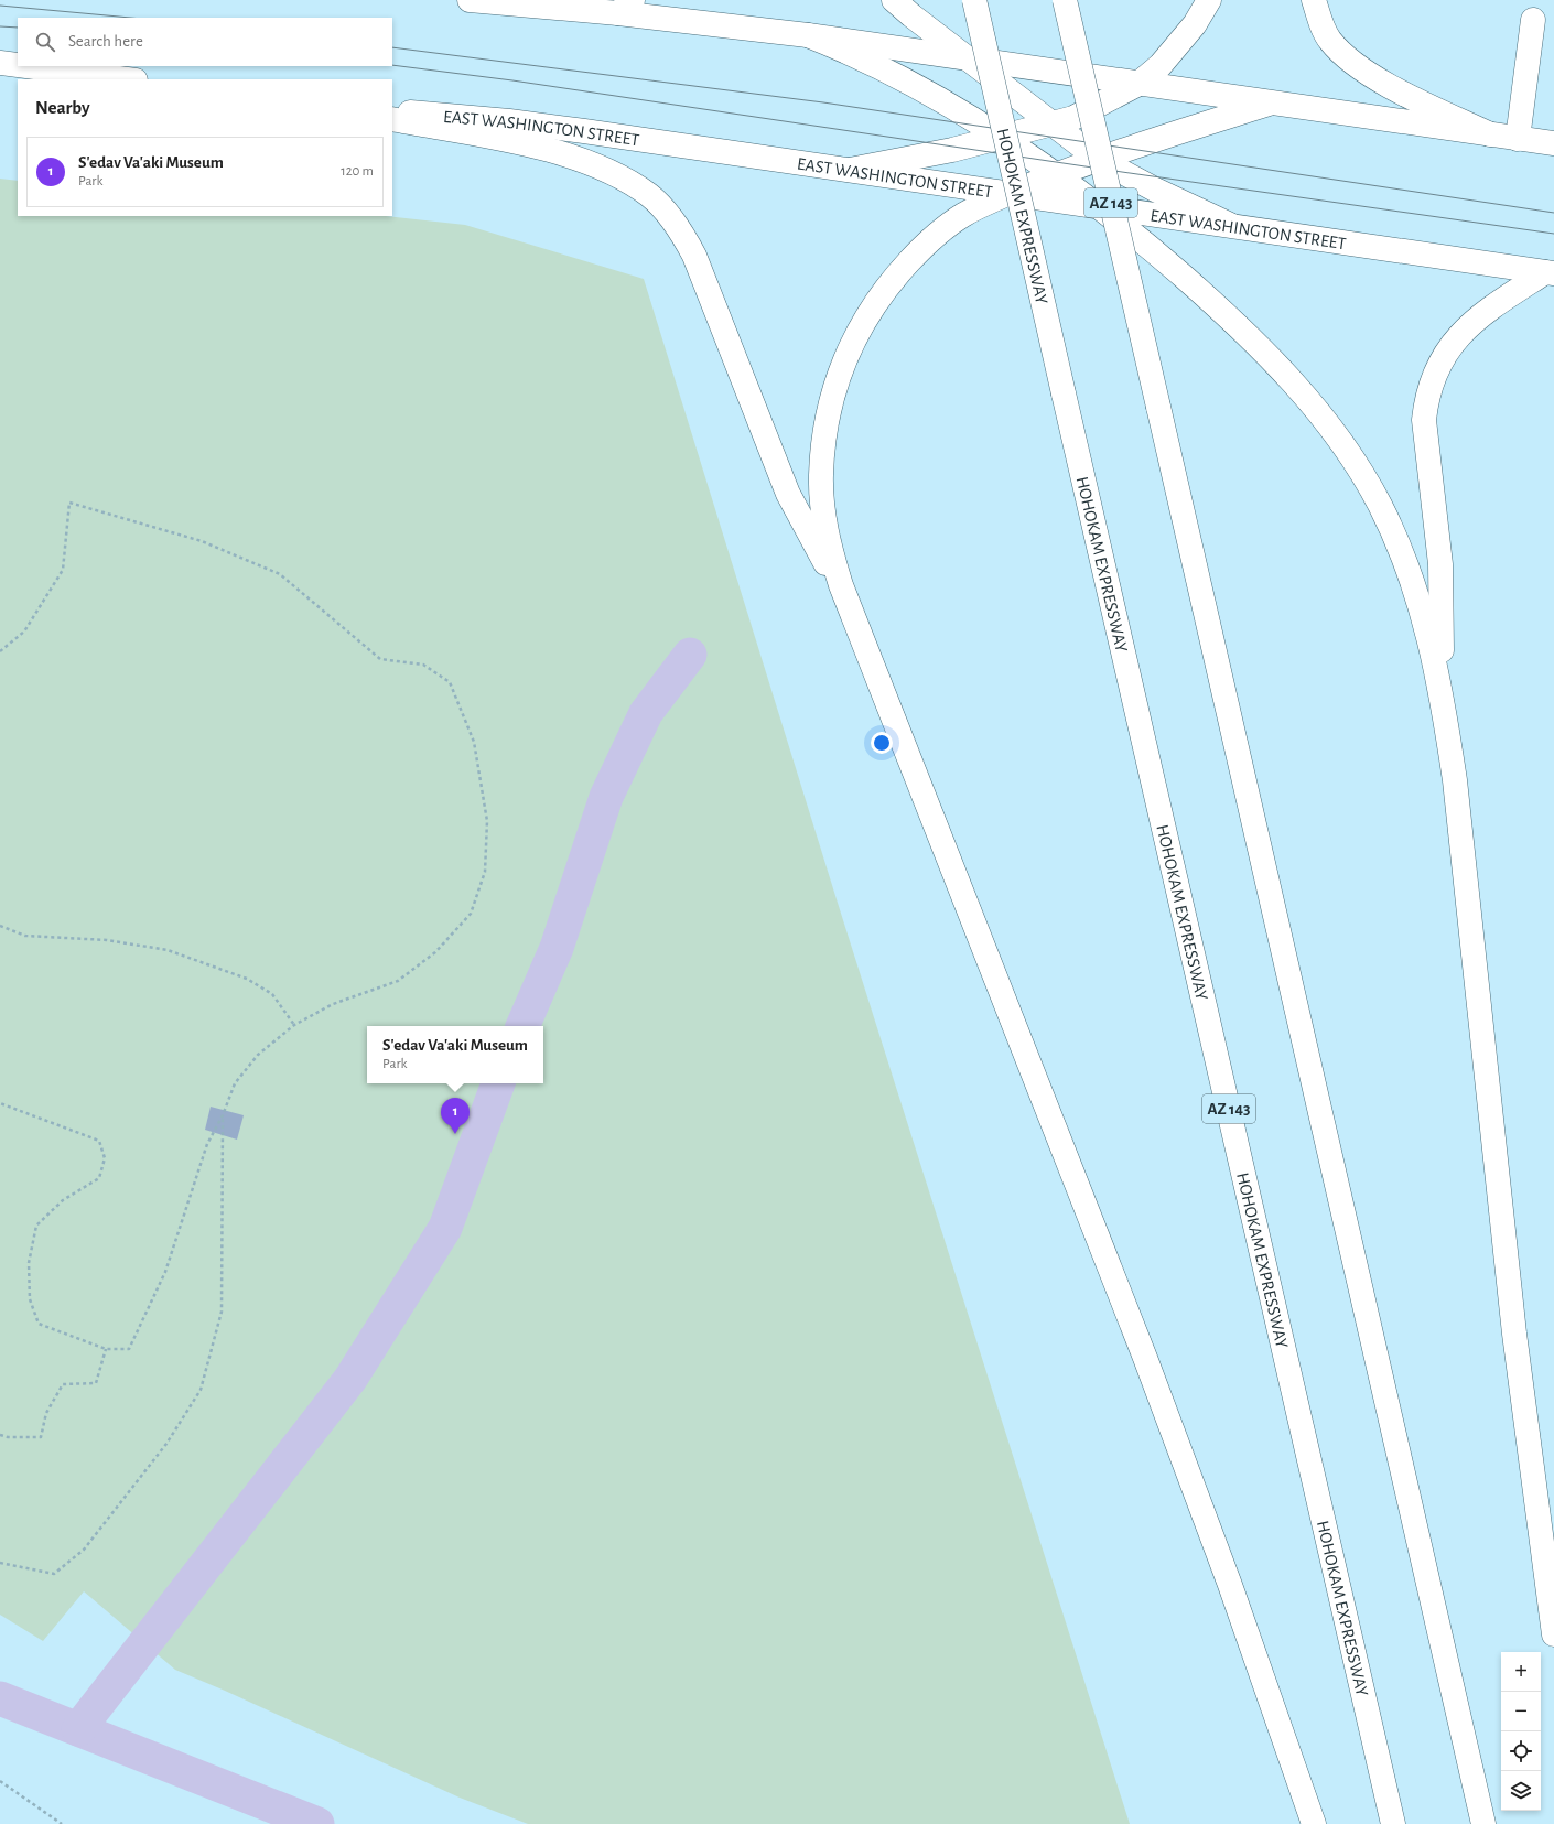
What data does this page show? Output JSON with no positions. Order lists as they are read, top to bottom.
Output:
{
  "streets": {
    "main road": ["EAST WASHINGTON STREET", "AZ 143", "HOHOKAM EXPRESSWAY"]
  },
  "page": {
    "search": "Search here",
    "heading": "Nearby",
    "list": [
      {
        "mark": "1",
        "name": "S'edav Va'aki Museum",
        "note": "Park",
        "value": "120 m"
      }
    ],
    "popup": ["S'edav Va'aki Museum", "Park"],
    "pins": "1",
    "map_buttons": ["+", "−"]
  }
}
